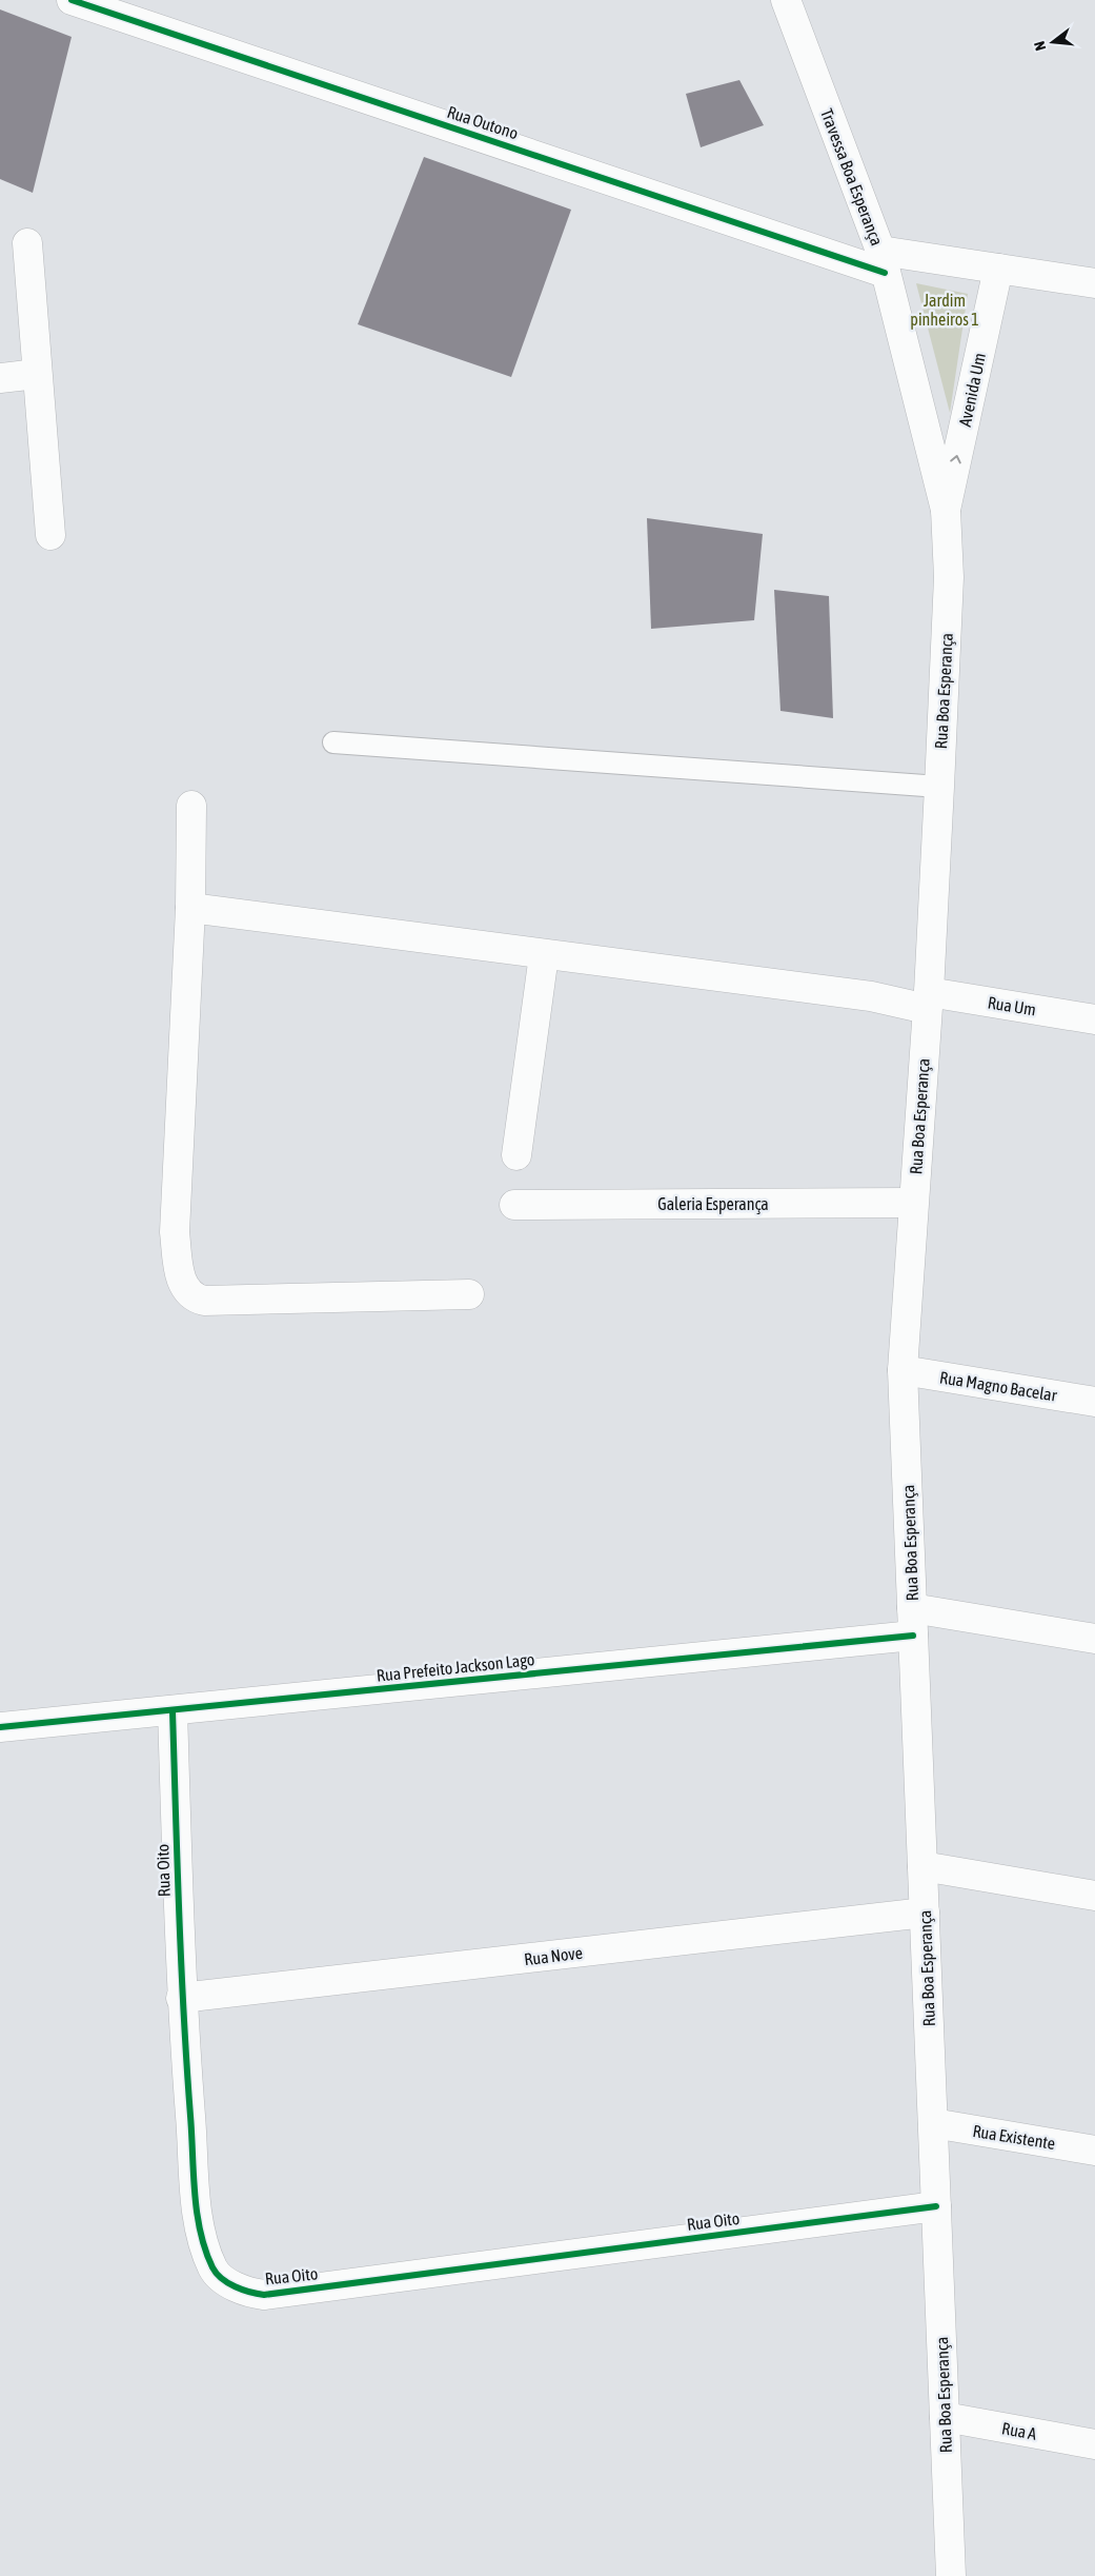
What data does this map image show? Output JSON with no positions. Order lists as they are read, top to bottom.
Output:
{
  "streets": {
    "street": [
      "Rua Outono",
      "Travessa Boa Esperança",
      "Avenida Um",
      "Rua Boa Esperança",
      "Rua Um",
      "Galeria Esperança",
      "Rua Magno Bacelar",
      "Rua Prefeito Jackson Lago",
      "Rua Oito",
      "Rua Nove",
      "Rua Existente",
      "Rua A"
    ]
  },
  "crossings": [
    ["Rua Outono", "Travessa Boa Esperança"],
    ["Travessa Boa Esperança", "Avenida Um"],
    ["Travessa Boa Esperança", "Rua Boa Esperança"],
    ["Avenida Um", "Rua Boa Esperança"],
    ["Rua Boa Esperança", "Rua Um"],
    ["Rua Boa Esperança", "Galeria Esperança"],
    ["Rua Boa Esperança", "Rua Magno Bacelar"],
    ["Rua Boa Esperança", "Rua Prefeito Jackson Lago"],
    ["Rua Boa Esperança", "Rua Oito"],
    ["Rua Boa Esperança", "Rua Nove"],
    ["Rua Boa Esperança", "Rua Existente"],
    ["Rua Boa Esperança", "Rua A"],
    ["Rua Prefeito Jackson Lago", "Rua Oito"],
    ["Rua Oito", "Rua Nove"]
  ],
  "one_way": ["Avenida Um"],
  "parks": ["Jardim pinheiros 1"],
  "north": "left"
}
